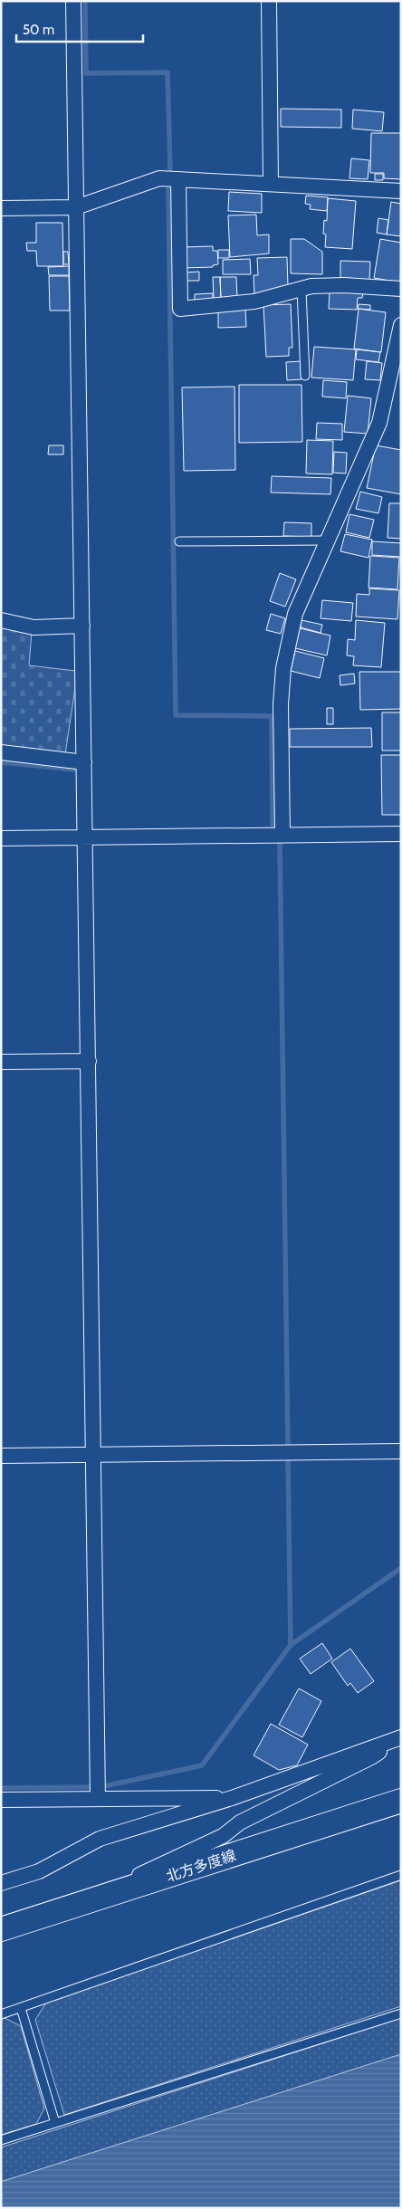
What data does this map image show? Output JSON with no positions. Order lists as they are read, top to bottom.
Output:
{
  "streets": {
    "main road": ["北方多度線"]
  },
  "scale_bar": "50 m"
}
